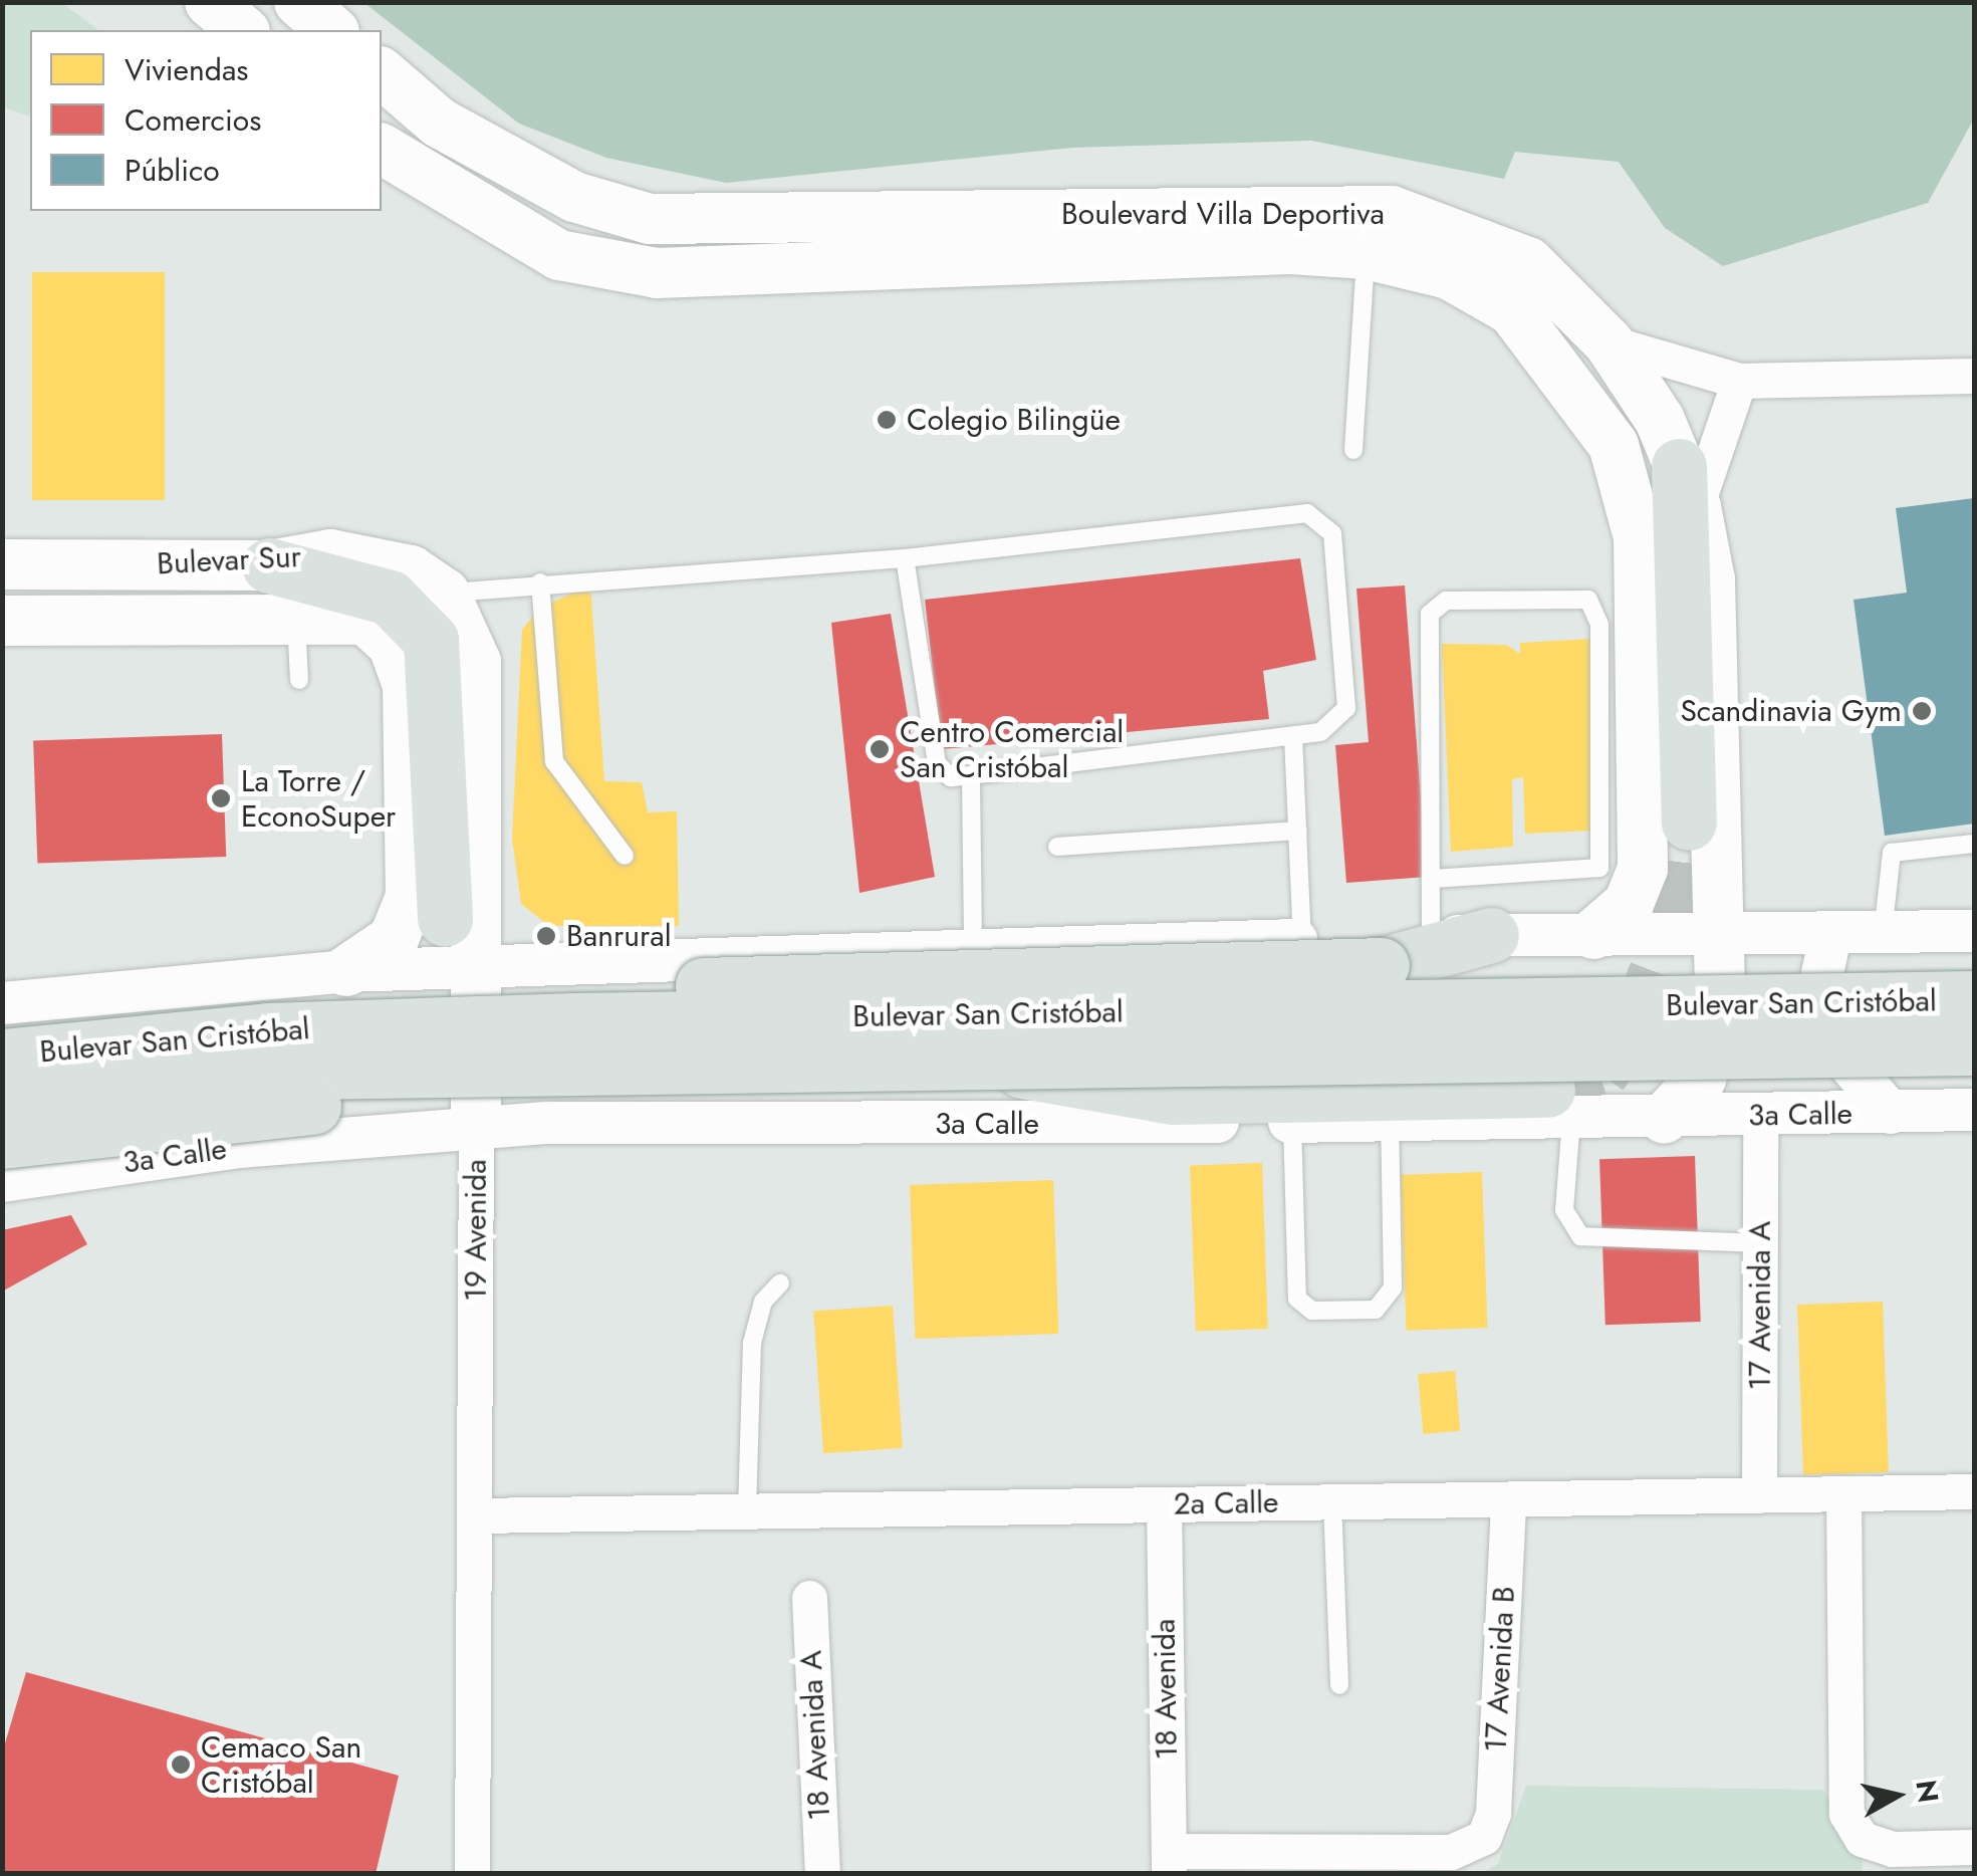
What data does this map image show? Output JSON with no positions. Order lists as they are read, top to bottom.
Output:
{
  "streets": {
    "main road": [
      "Boulevard Villa Deportiva",
      "Bulevar Sur",
      "Bulevar San Cristóbal",
      "19 Avenida"
    ],
    "street": [
      "3a Calle",
      "17 Avenida A",
      "2a Calle",
      "17 Avenida B",
      "18 Avenida",
      "18 Avenida A"
    ]
  },
  "crossings": [
    ["Boulevard Villa Deportiva", "3a Calle"],
    ["Bulevar Sur", "19 Avenida"],
    ["3a Calle", "19 Avenida"],
    ["3a Calle", "17 Avenida A"],
    ["19 Avenida", "2a Calle"],
    ["17 Avenida A", "2a Calle"],
    ["2a Calle", "17 Avenida B"],
    ["2a Calle", "18 Avenida"],
    ["17 Avenida B", "18 Avenida"]
  ],
  "places": [
    "Colegio Bilingüe",
    "Scandinavia Gym",
    "Centro Comercial San Cristóbal",
    "La Torre / EconoSuper",
    "Banrural",
    "Cemaco San Cristóbal"
  ],
  "legend": ["Viviendas", "Comercios", "Público"],
  "north": "right"
}
